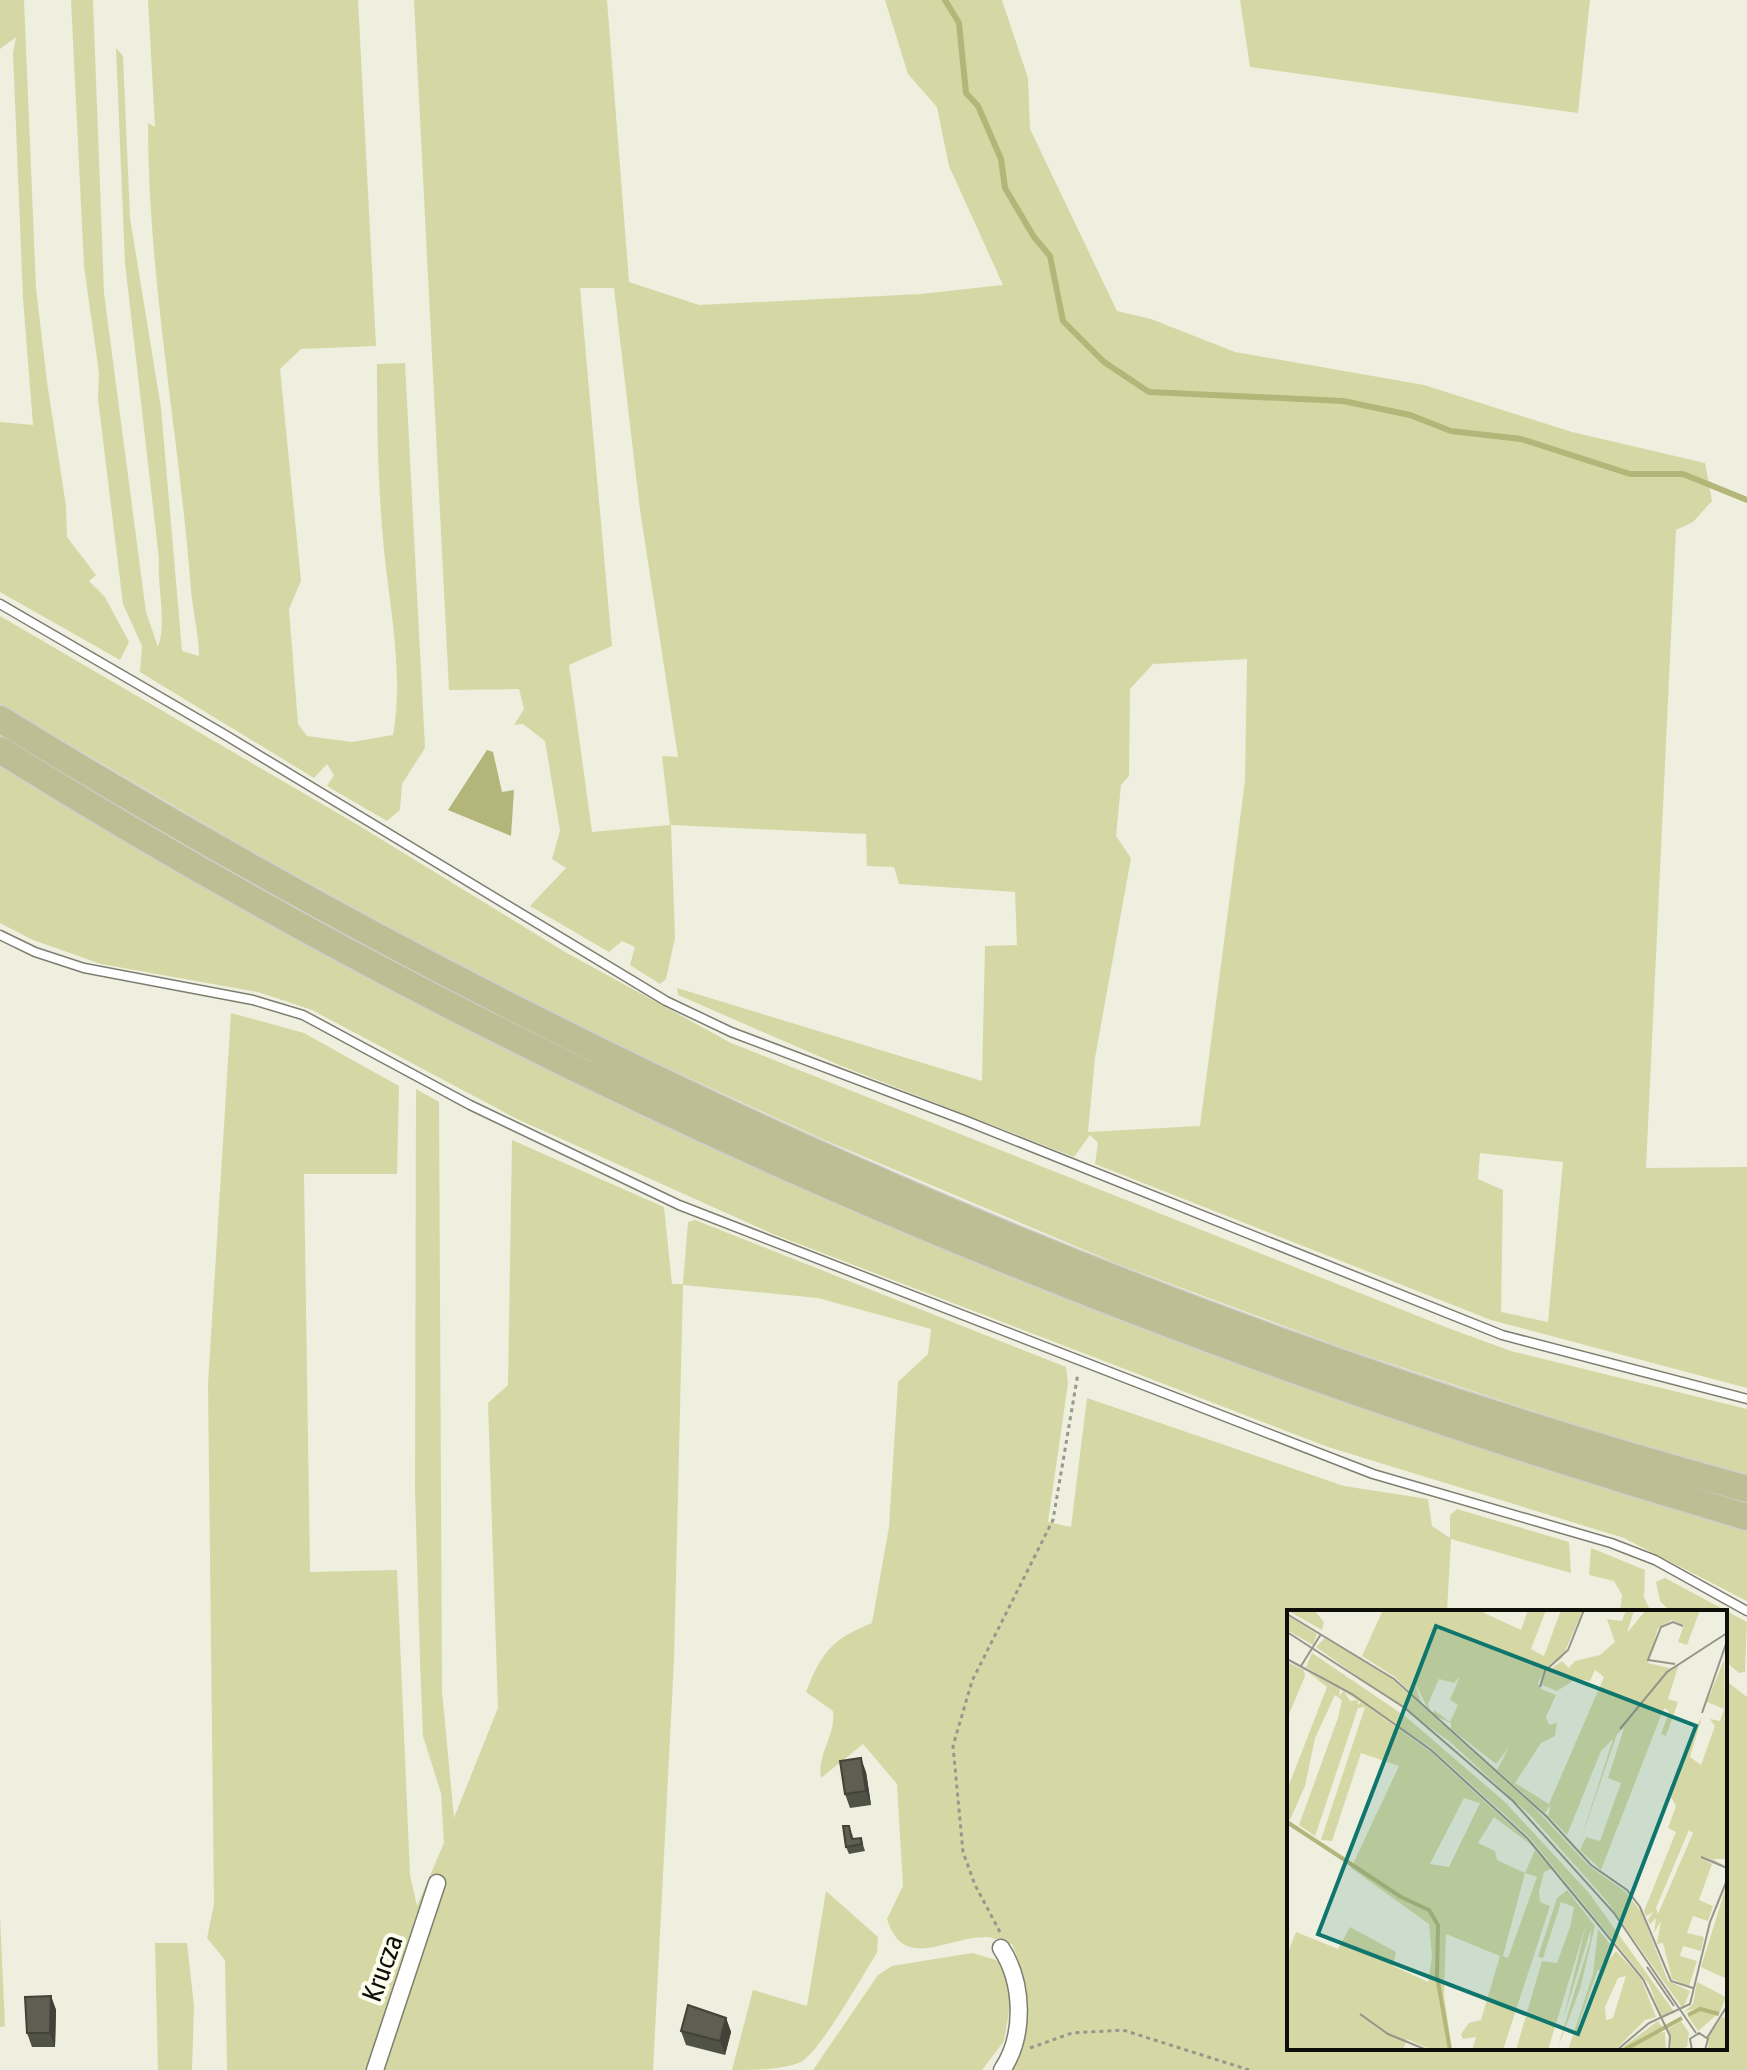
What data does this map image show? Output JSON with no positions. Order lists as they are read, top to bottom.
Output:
{
  "streets": {
    "street": ["Krucza"]
  }
}
